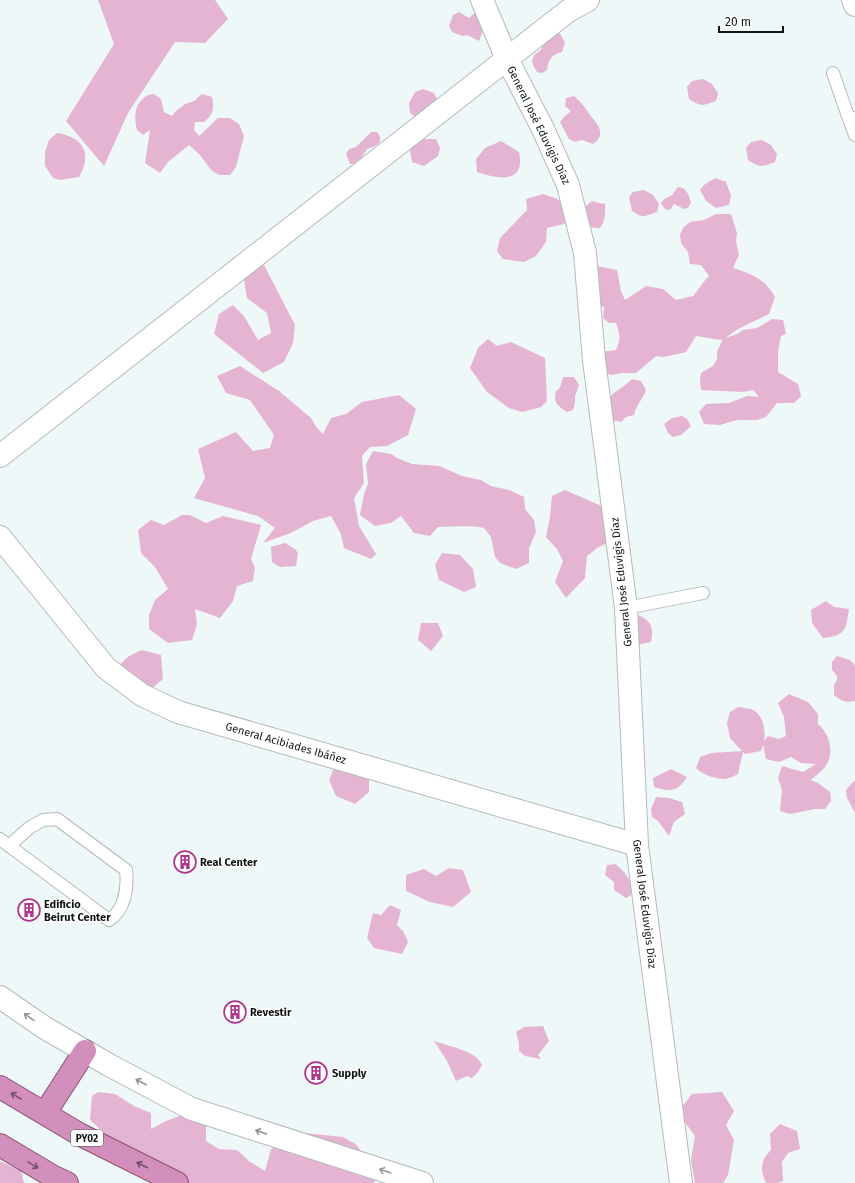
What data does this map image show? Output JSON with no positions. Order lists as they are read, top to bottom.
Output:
{
  "streets": {
    "highway": ["PY02"],
    "street": ["General José Eduvigis Díaz", "General Acibiades Ibáñez"]
  },
  "crossings": [
    ["General José Eduvigis Díaz", "General Acibiades Ibáñez"]
  ],
  "places": {
    "building": [
      "Real Center",
      "Edificio Beirut Center",
      "Revestir",
      "Supply"
    ]
  },
  "scale_bar": "20 m"
}
